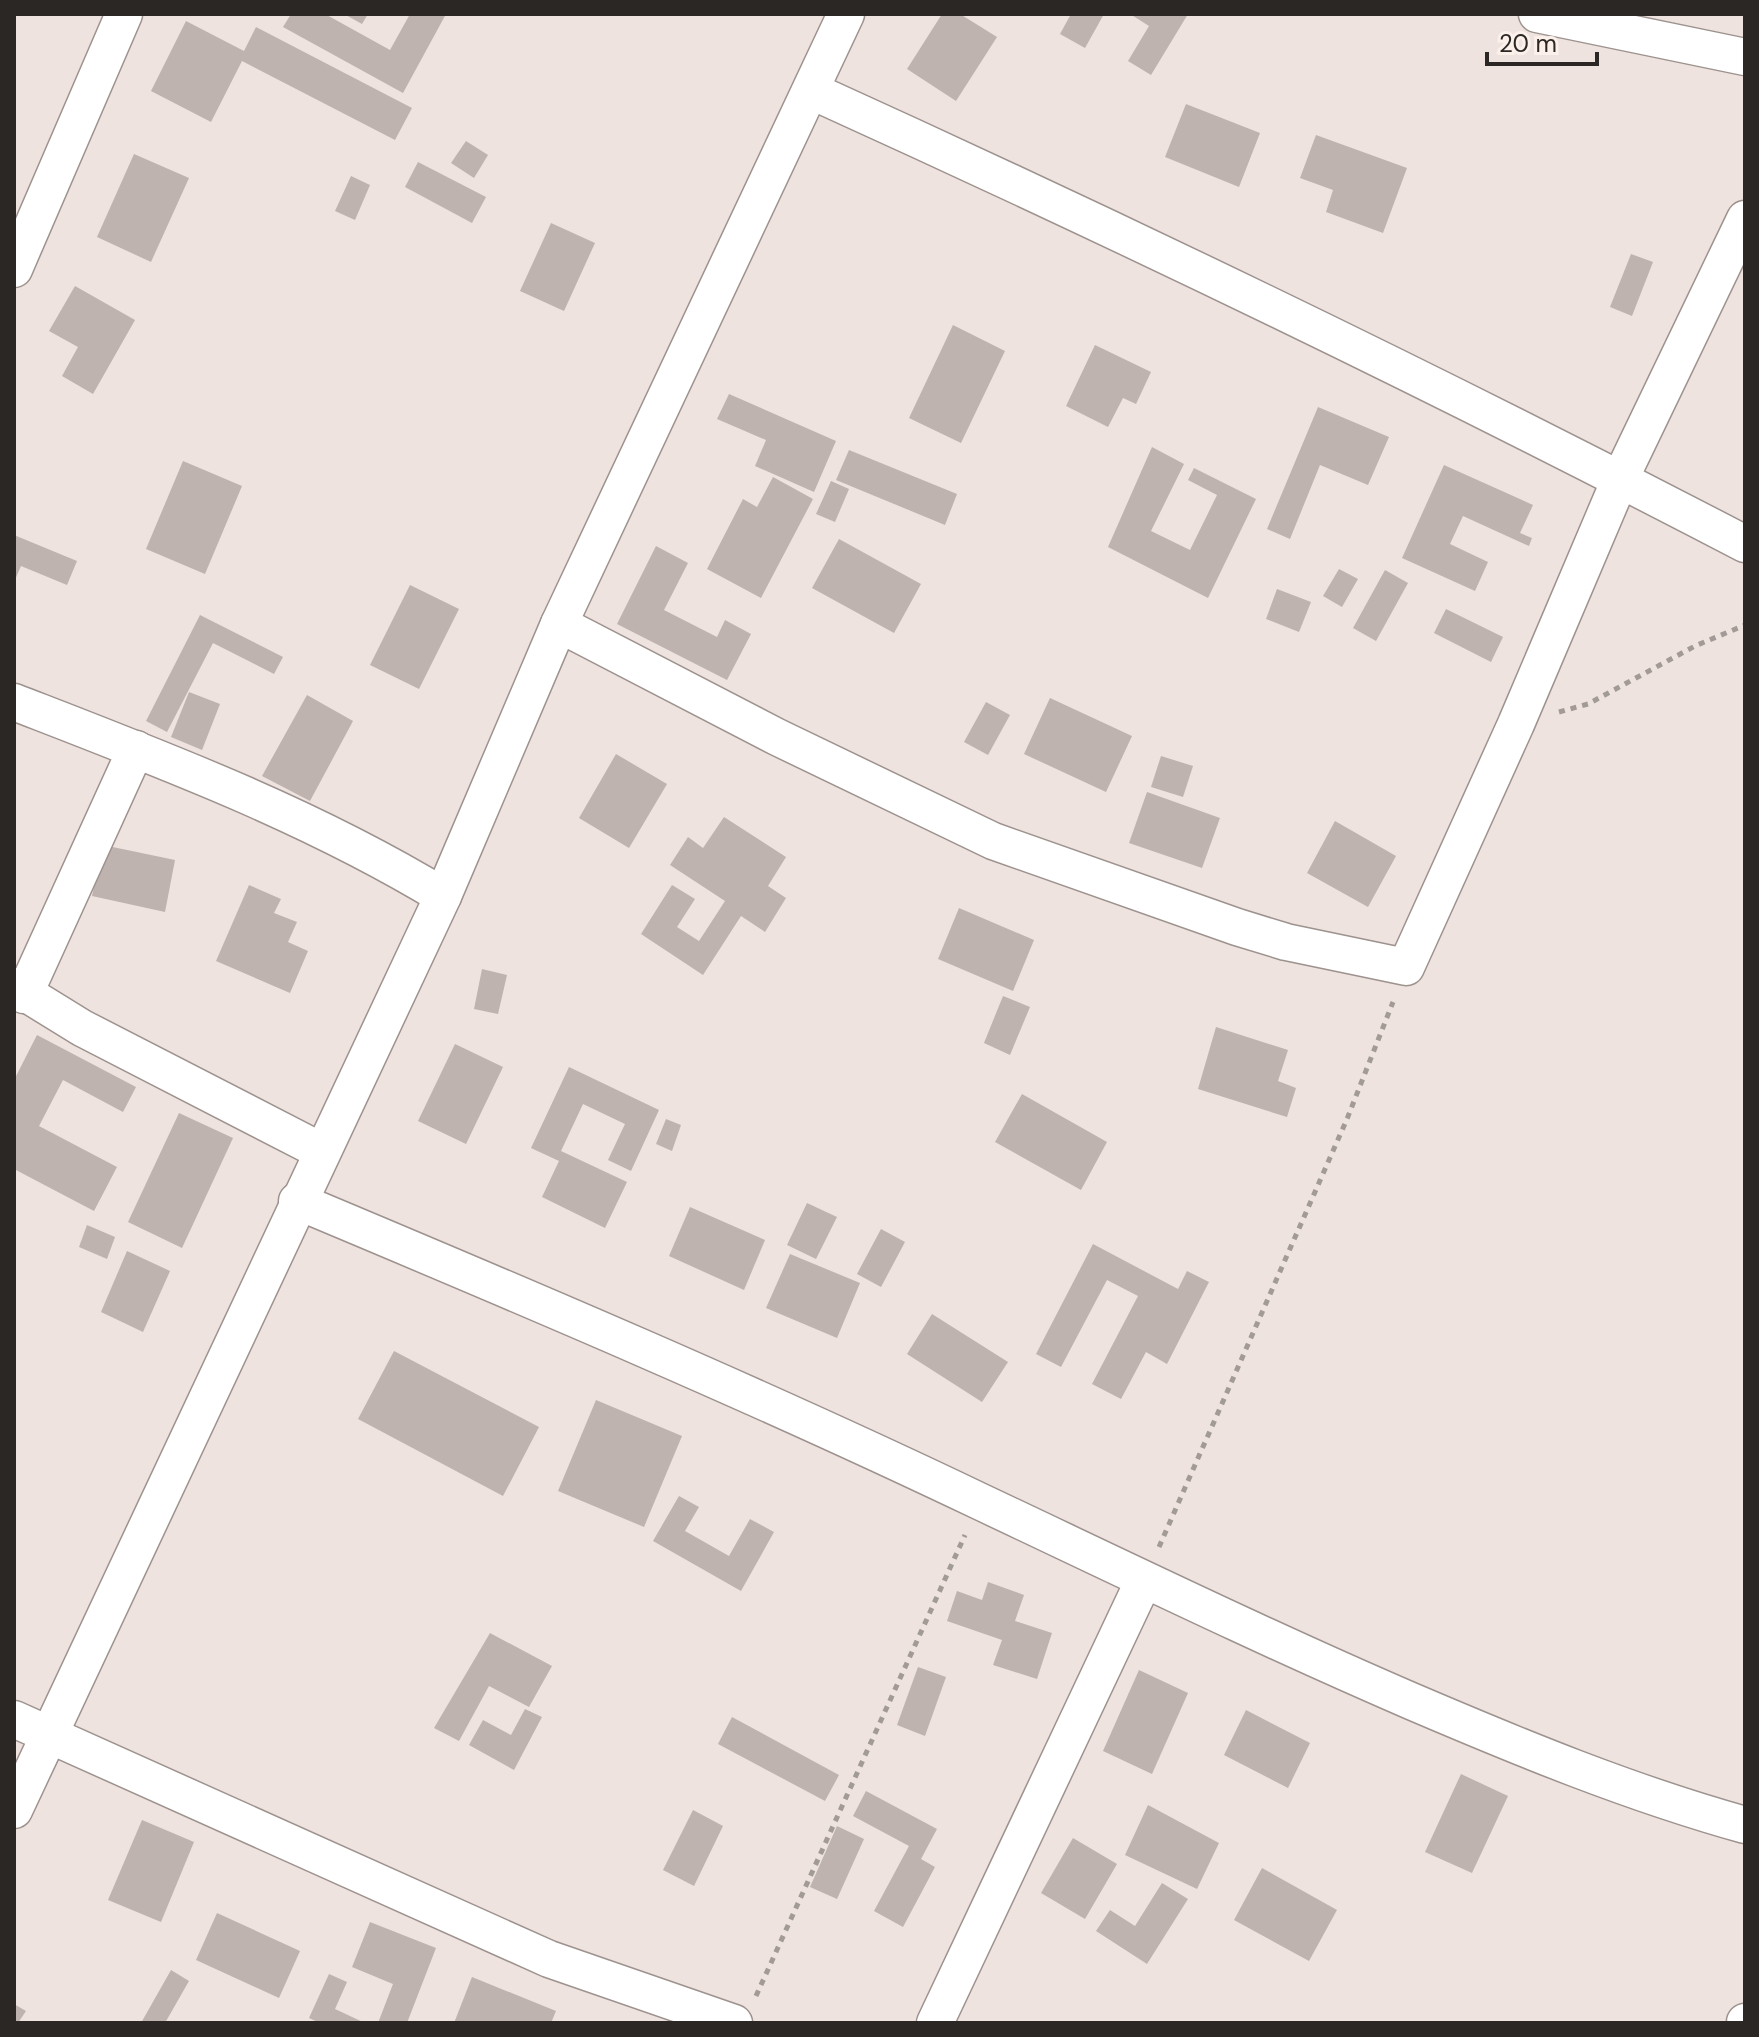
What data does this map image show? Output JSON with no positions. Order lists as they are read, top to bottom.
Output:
{
  "scale_bar": "20 m"
}
